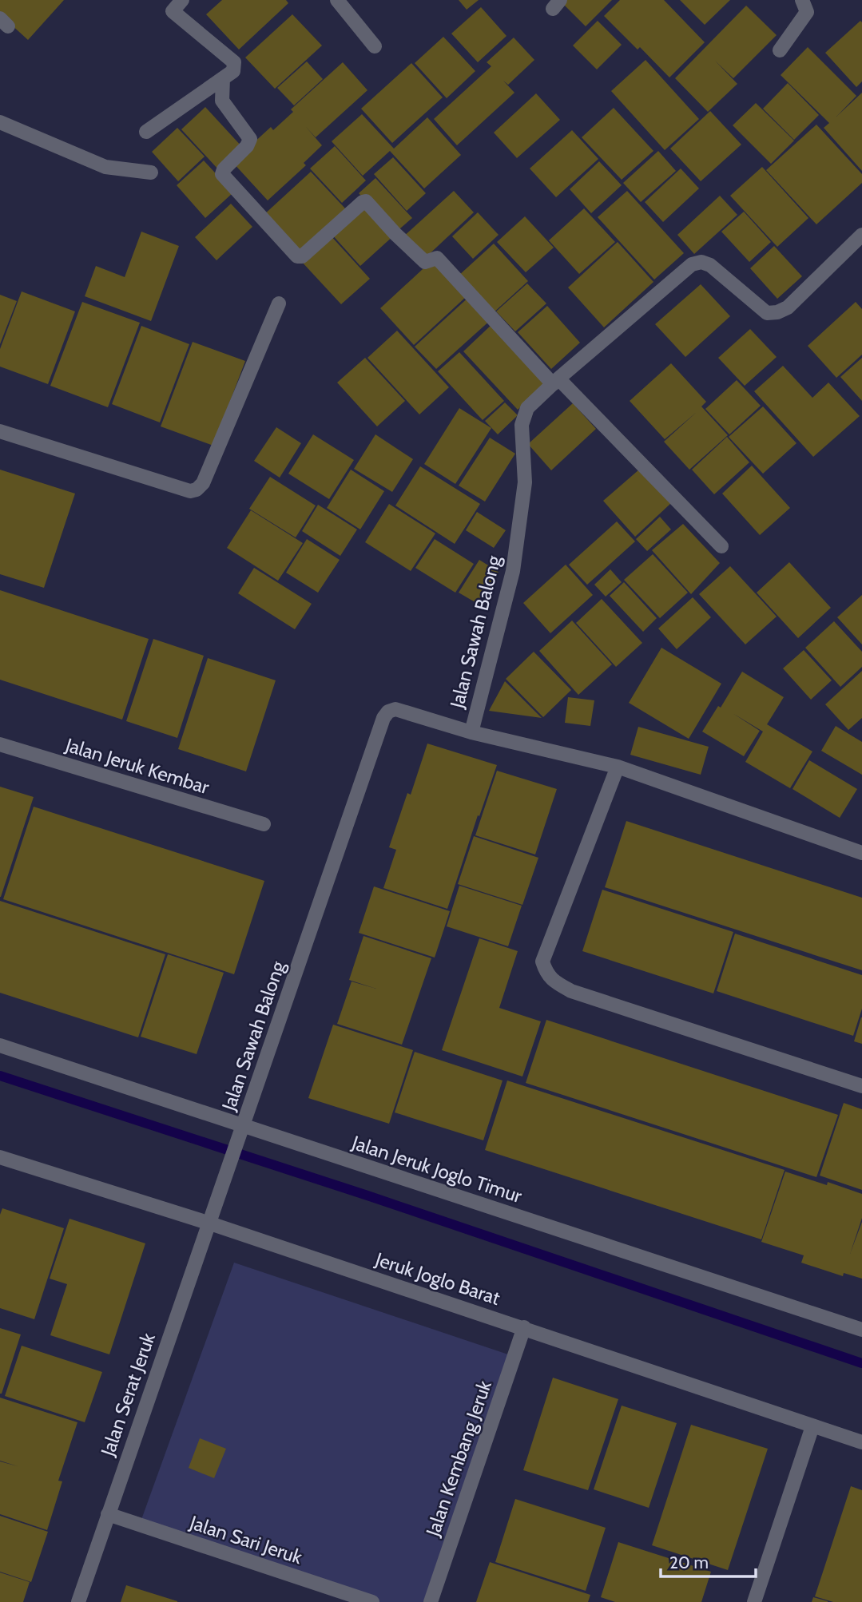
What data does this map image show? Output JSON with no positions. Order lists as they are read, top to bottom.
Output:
{
  "streets": {
    "street": [
      "Jalan Sawah Balong",
      "Jalan Jeruk Kembar",
      "Jalan Jeruk Joglo Timur",
      "Jeruk Joglo Barat",
      "Jalan Serat Jeruk",
      "Jalan Kembang Jeruk",
      "Jalan Sari Jeruk"
    ]
  },
  "crossings": [
    ["Jalan Sawah Balong", "Jalan Jeruk Joglo Timur"],
    ["Jalan Sawah Balong", "Jalan Serat Jeruk"],
    ["Jeruk Joglo Barat", "Jalan Serat Jeruk"],
    ["Jeruk Joglo Barat", "Jalan Kembang Jeruk"],
    ["Jalan Serat Jeruk", "Jalan Sari Jeruk"]
  ],
  "scale_bar": "20 m"
}
